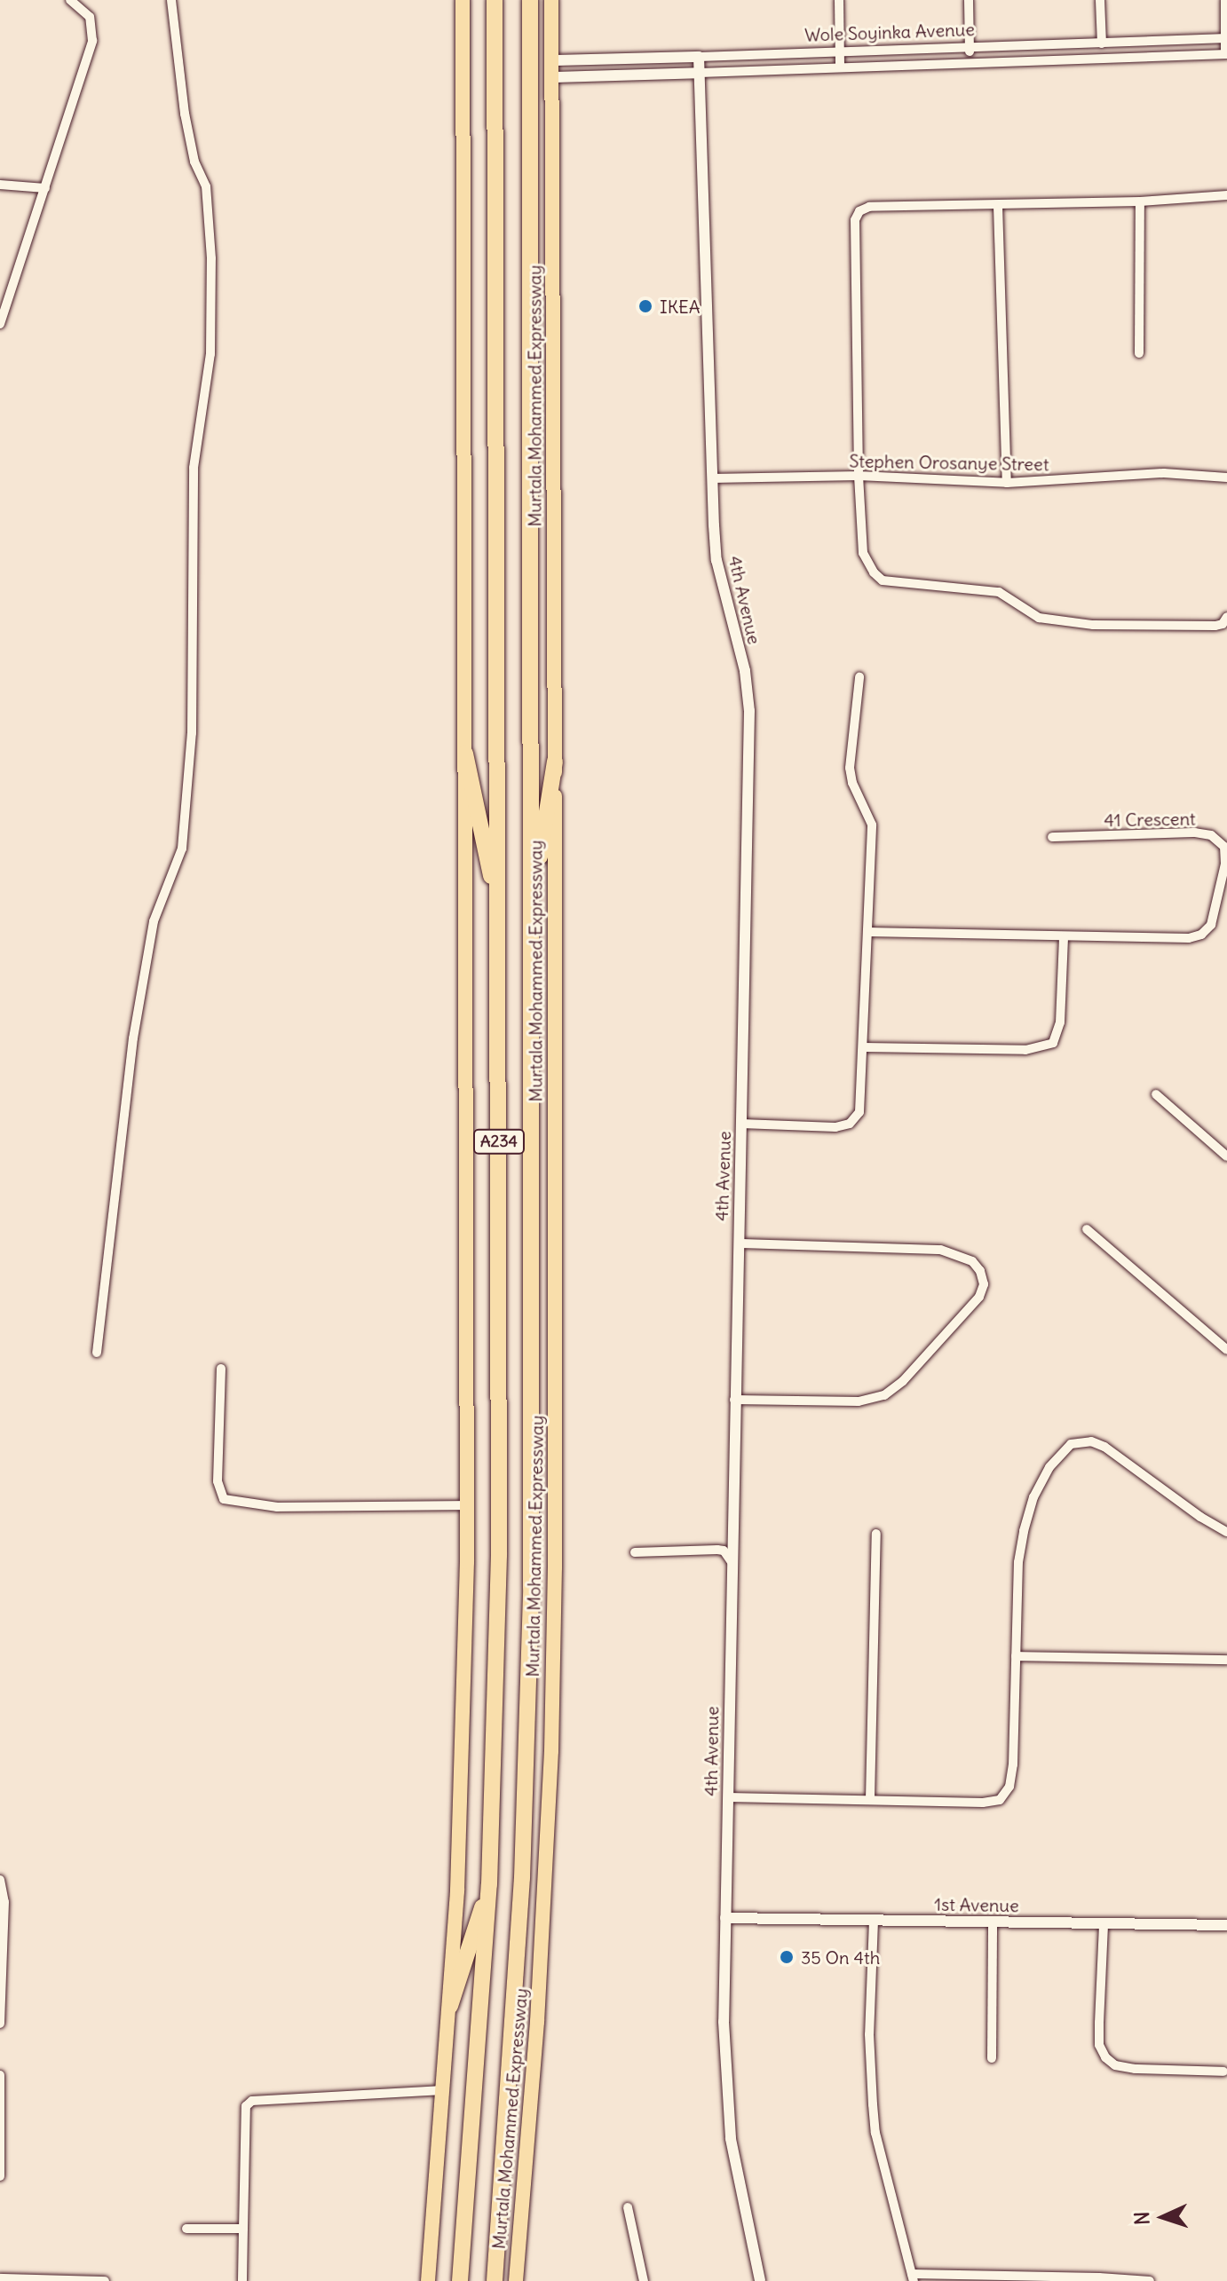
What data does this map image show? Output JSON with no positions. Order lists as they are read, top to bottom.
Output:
{
  "streets": {
    "highway": ["Murtala Mohammed Expressway", "A234"],
    "street": [
      "Wole Soyinka Avenue",
      "Stephen Orosanye Street",
      "4th Avenue",
      "41 Crescent",
      "1st Avenue"
    ]
  },
  "crossings": [
    ["Wole Soyinka Avenue", "Murtala Mohammed Expressway"],
    ["Wole Soyinka Avenue", "4th Avenue"],
    ["Stephen Orosanye Street", "4th Avenue"],
    ["4th Avenue", "1st Avenue"]
  ],
  "places": ["IKEA", "35 On 4th"],
  "north": "left"
}
